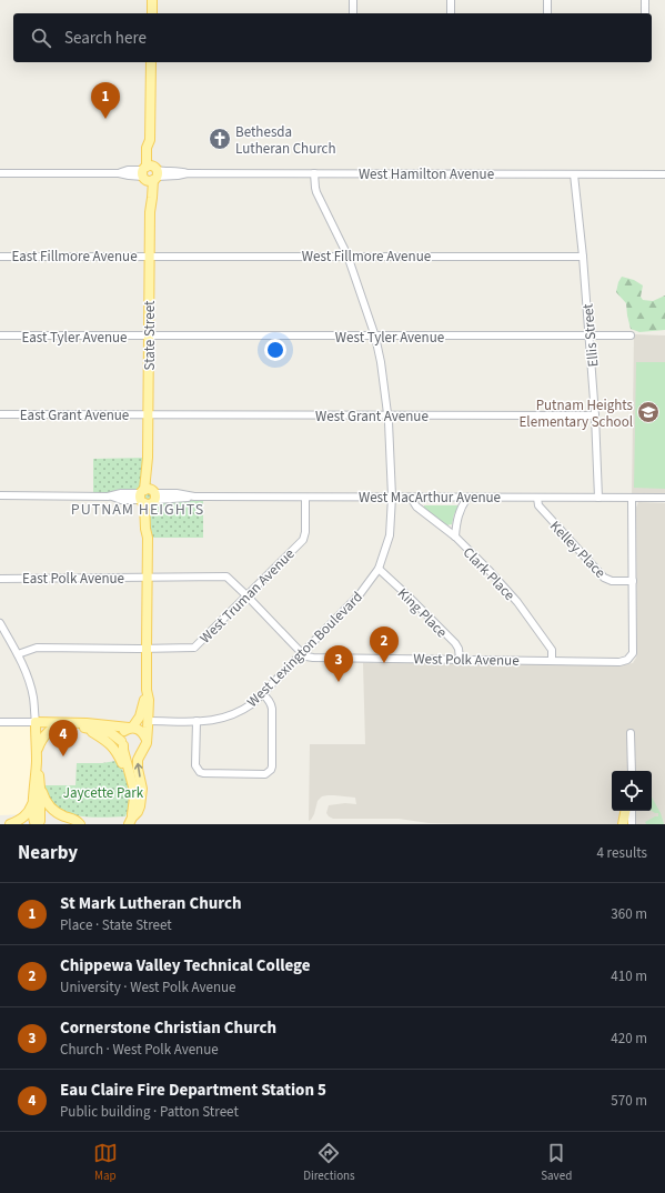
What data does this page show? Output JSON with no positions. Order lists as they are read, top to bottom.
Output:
{
  "streets": {
    "main road": ["State Street"],
    "street": [
      "West Hamilton Avenue",
      "East Fillmore Avenue",
      "West Fillmore Avenue",
      "Ellis Street",
      "East Tyler Avenue",
      "West Tyler Avenue",
      "East Grant Avenue",
      "West Grant Avenue",
      "West MacArthur Avenue",
      "Kelley Place",
      "Clark Place",
      "East Polk Avenue",
      "West Truman Avenue",
      "King Place",
      "West Lexington Boulevard",
      "West Polk Avenue"
    ]
  },
  "crossings": [
    ["West Hamilton Avenue", "State Street"],
    ["West Hamilton Avenue", "Ellis Street"],
    ["West Hamilton Avenue", "West Lexington Boulevard"],
    ["East Fillmore Avenue", "West Fillmore Avenue"],
    ["East Fillmore Avenue", "State Street"],
    ["West Fillmore Avenue", "State Street"],
    ["West Fillmore Avenue", "Ellis Street"],
    ["West Fillmore Avenue", "West Lexington Boulevard"],
    ["State Street", "East Tyler Avenue"],
    ["State Street", "West Tyler Avenue"],
    ["State Street", "East Grant Avenue"],
    ["State Street", "West Grant Avenue"],
    ["State Street", "West MacArthur Avenue"],
    ["State Street", "East Polk Avenue"],
    ["State Street", "West Truman Avenue"],
    ["State Street", "West Lexington Boulevard"],
    ["Ellis Street", "West Tyler Avenue"],
    ["Ellis Street", "West Grant Avenue"],
    ["Ellis Street", "West MacArthur Avenue"],
    ["East Tyler Avenue", "West Tyler Avenue"],
    ["West Tyler Avenue", "West Lexington Boulevard"],
    ["East Grant Avenue", "West Grant Avenue"],
    ["West Grant Avenue", "West Lexington Boulevard"],
    ["West MacArthur Avenue", "Kelley Place"],
    ["West MacArthur Avenue", "Clark Place"],
    ["West MacArthur Avenue", "West Truman Avenue"],
    ["West MacArthur Avenue", "West Lexington Boulevard"],
    ["Kelley Place", "West Polk Avenue"],
    ["Clark Place", "West Polk Avenue"],
    ["King Place", "West Lexington Boulevard"],
    ["King Place", "West Polk Avenue"],
    ["West Lexington Boulevard", "West Polk Avenue"]
  ],
  "districts": ["PUTNAM HEIGHTS"],
  "parks": ["Jaycette Park"],
  "places": {
    "church": ["Bethesda Lutheran Church"],
    "school or university": ["Putnam Heights Elementary School"]
  },
  "page": {
    "search": "Search here",
    "pins": [
      "1",
      "2",
      "3",
      "4"
    ],
    "heading": ["Nearby", "4 results"],
    "list": [
      {
        "mark": "1",
        "name": "St Mark Lutheran Church",
        "note": "Place · State Street",
        "value": "360 m"
      },
      {
        "mark": "2",
        "name": "Chippewa Valley Technical College",
        "note": "University · West Polk Avenue",
        "value": "410 m"
      },
      {
        "mark": "3",
        "name": "Cornerstone Christian Church",
        "note": "Church · West Polk Avenue",
        "value": "420 m"
      },
      {
        "mark": "4",
        "name": "Eau Claire Fire Department Station 5",
        "note": "Public building · Patton Street",
        "value": "570 m"
      }
    ],
    "nav": ["Map", "Directions", "Saved"]
  }
}
